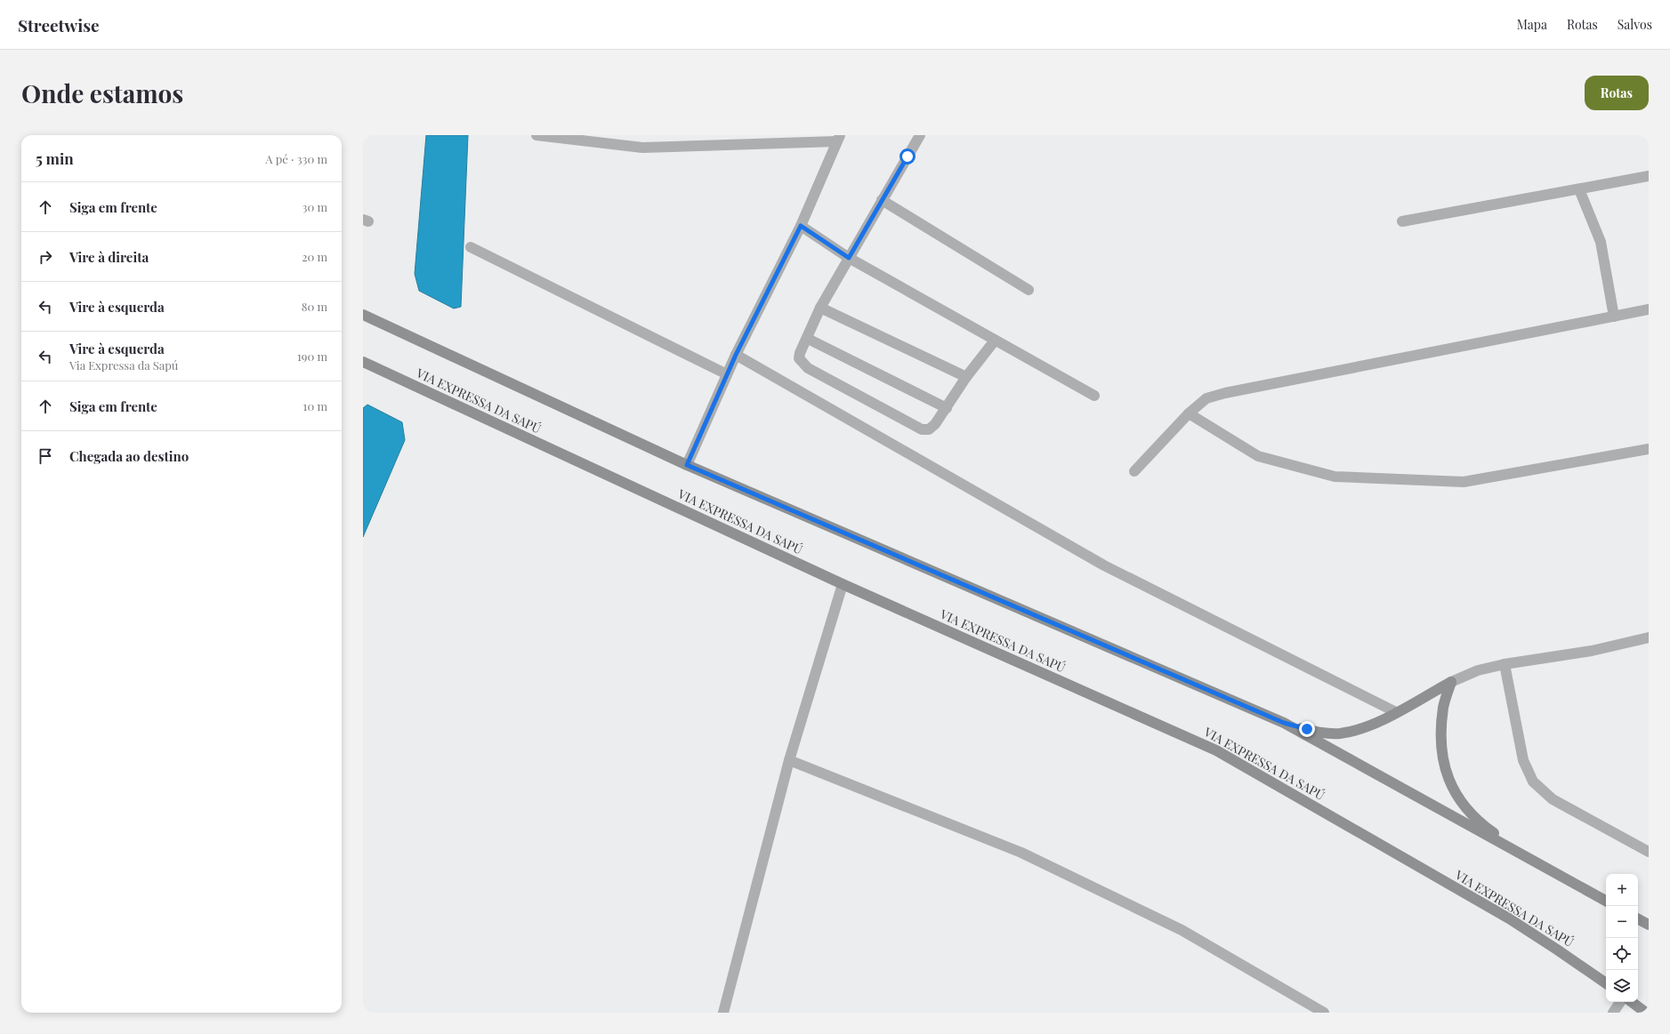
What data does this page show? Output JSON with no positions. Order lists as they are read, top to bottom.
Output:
{
  "streets": {
    "main road": ["VIA EXPRESSA DA SAPÚ"]
  },
  "page": {
    "header": "Streetwise",
    "nav": ["Mapa", "Rotas", "Salvos"],
    "buttons": "Rotas",
    "title": "Onde estamos",
    "heading": ["5 min", "A pé · 330 m"],
    "list": [
      ["Siga em frente", "30 m"],
      ["Vire à direita", "20 m"],
      ["Vire à esquerda", "80 m"],
      ["Vire à esquerda", "Via Expressa da Sapú", "190 m"],
      ["Siga em frente", "10 m"],
      "Chegada ao destino"
    ],
    "map_buttons": ["+", "−"]
  }
}
